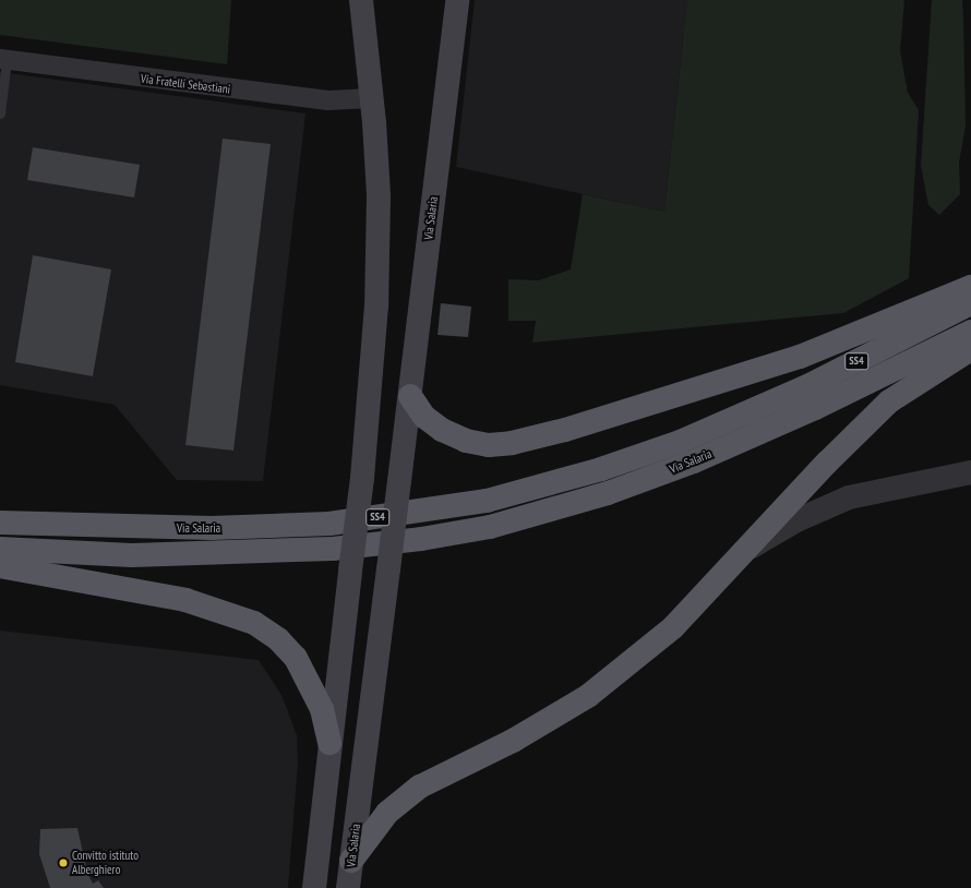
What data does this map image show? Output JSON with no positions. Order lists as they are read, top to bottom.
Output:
{
  "streets": {
    "highway": ["Via Salaria", "SS4"],
    "street": ["Via Fratelli Sebastiani"]
  },
  "places": ["Convitto istituto Alberghiero"]
}
